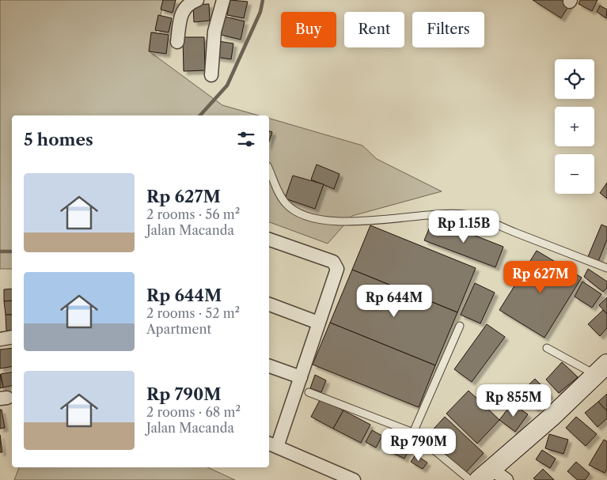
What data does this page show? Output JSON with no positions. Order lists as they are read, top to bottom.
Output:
{
  "page": {
    "chip": ["Buy", "Rent", "Filters"],
    "map_buttons": ["+", "−"],
    "heading": "5 homes",
    "list": [
      {
        "name": "Rp 627M",
        "note": "2 rooms · 56 m² · Jalan Macanda"
      },
      {
        "name": "Rp 644M",
        "note": "2 rooms · 52 m² · Apartment"
      },
      {
        "name": "Rp 790M",
        "note": "2 rooms · 68 m² · Jalan Macanda"
      }
    ],
    "price": [
      "Rp 1.15B",
      "Rp 627M",
      "Rp 644M",
      "Rp 855M",
      "Rp 790M"
    ]
  }
}
